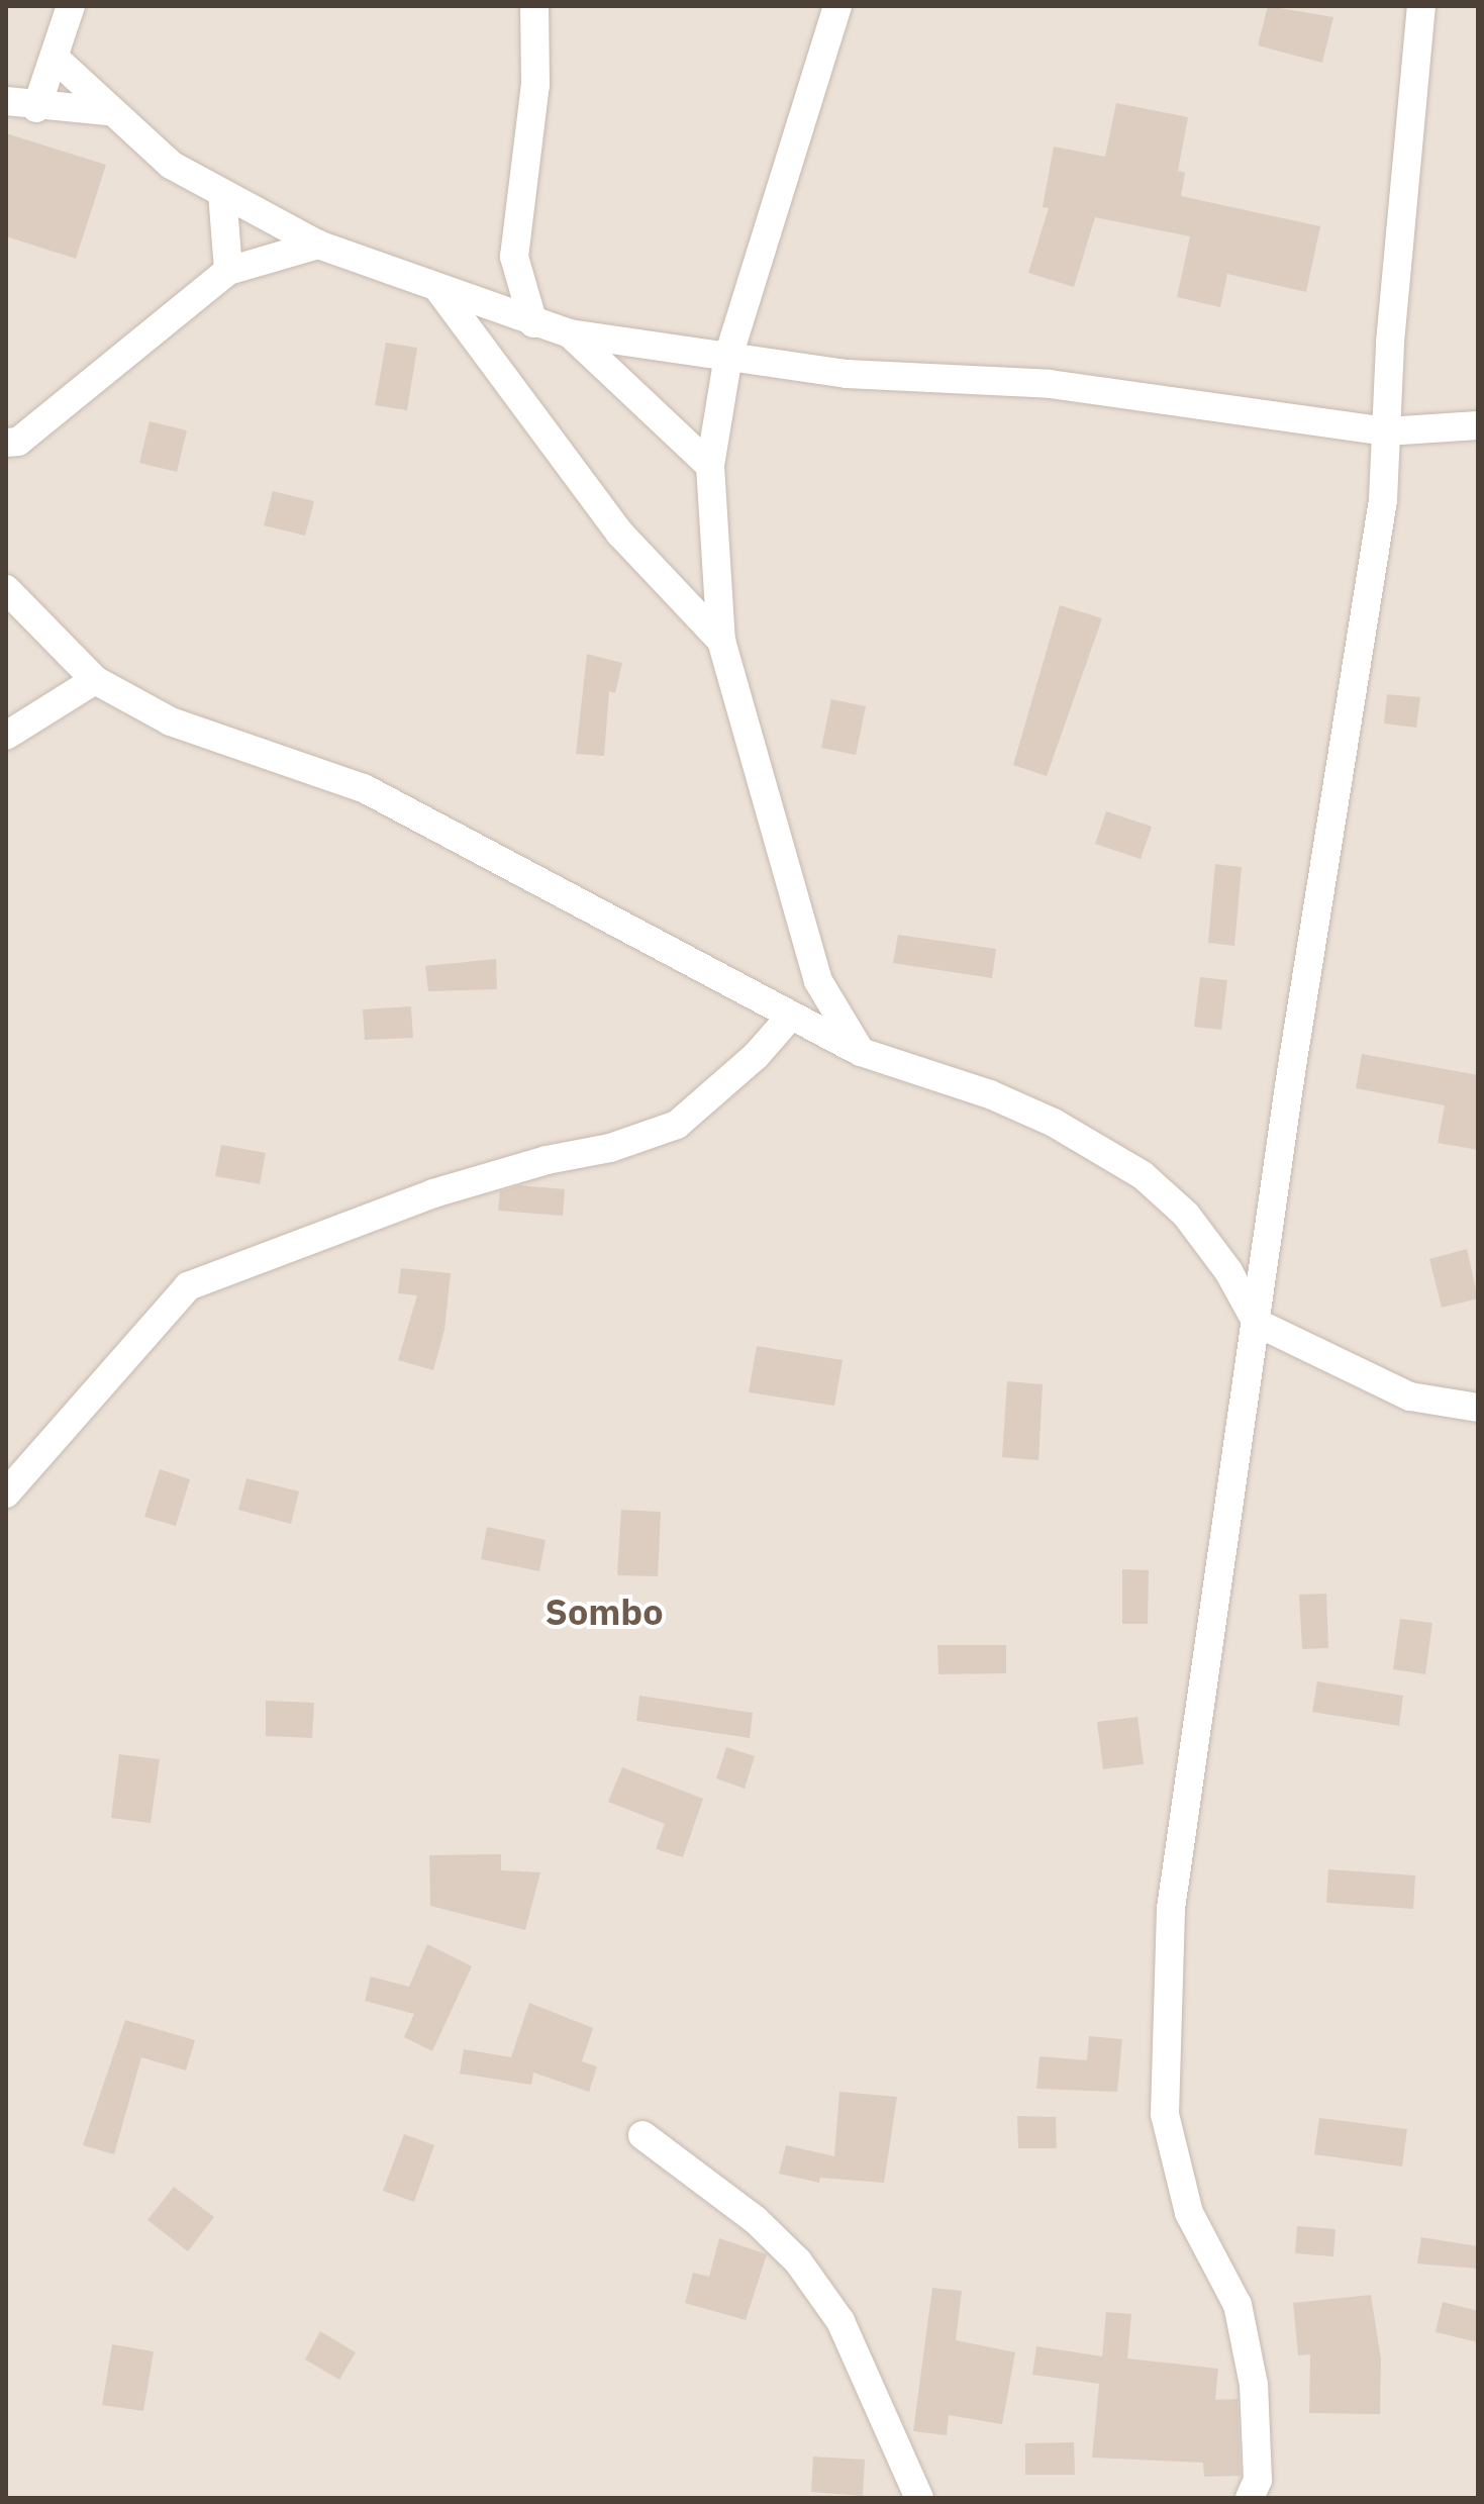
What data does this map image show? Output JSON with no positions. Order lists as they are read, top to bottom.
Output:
{
  "districts": ["Sombo"]
}
